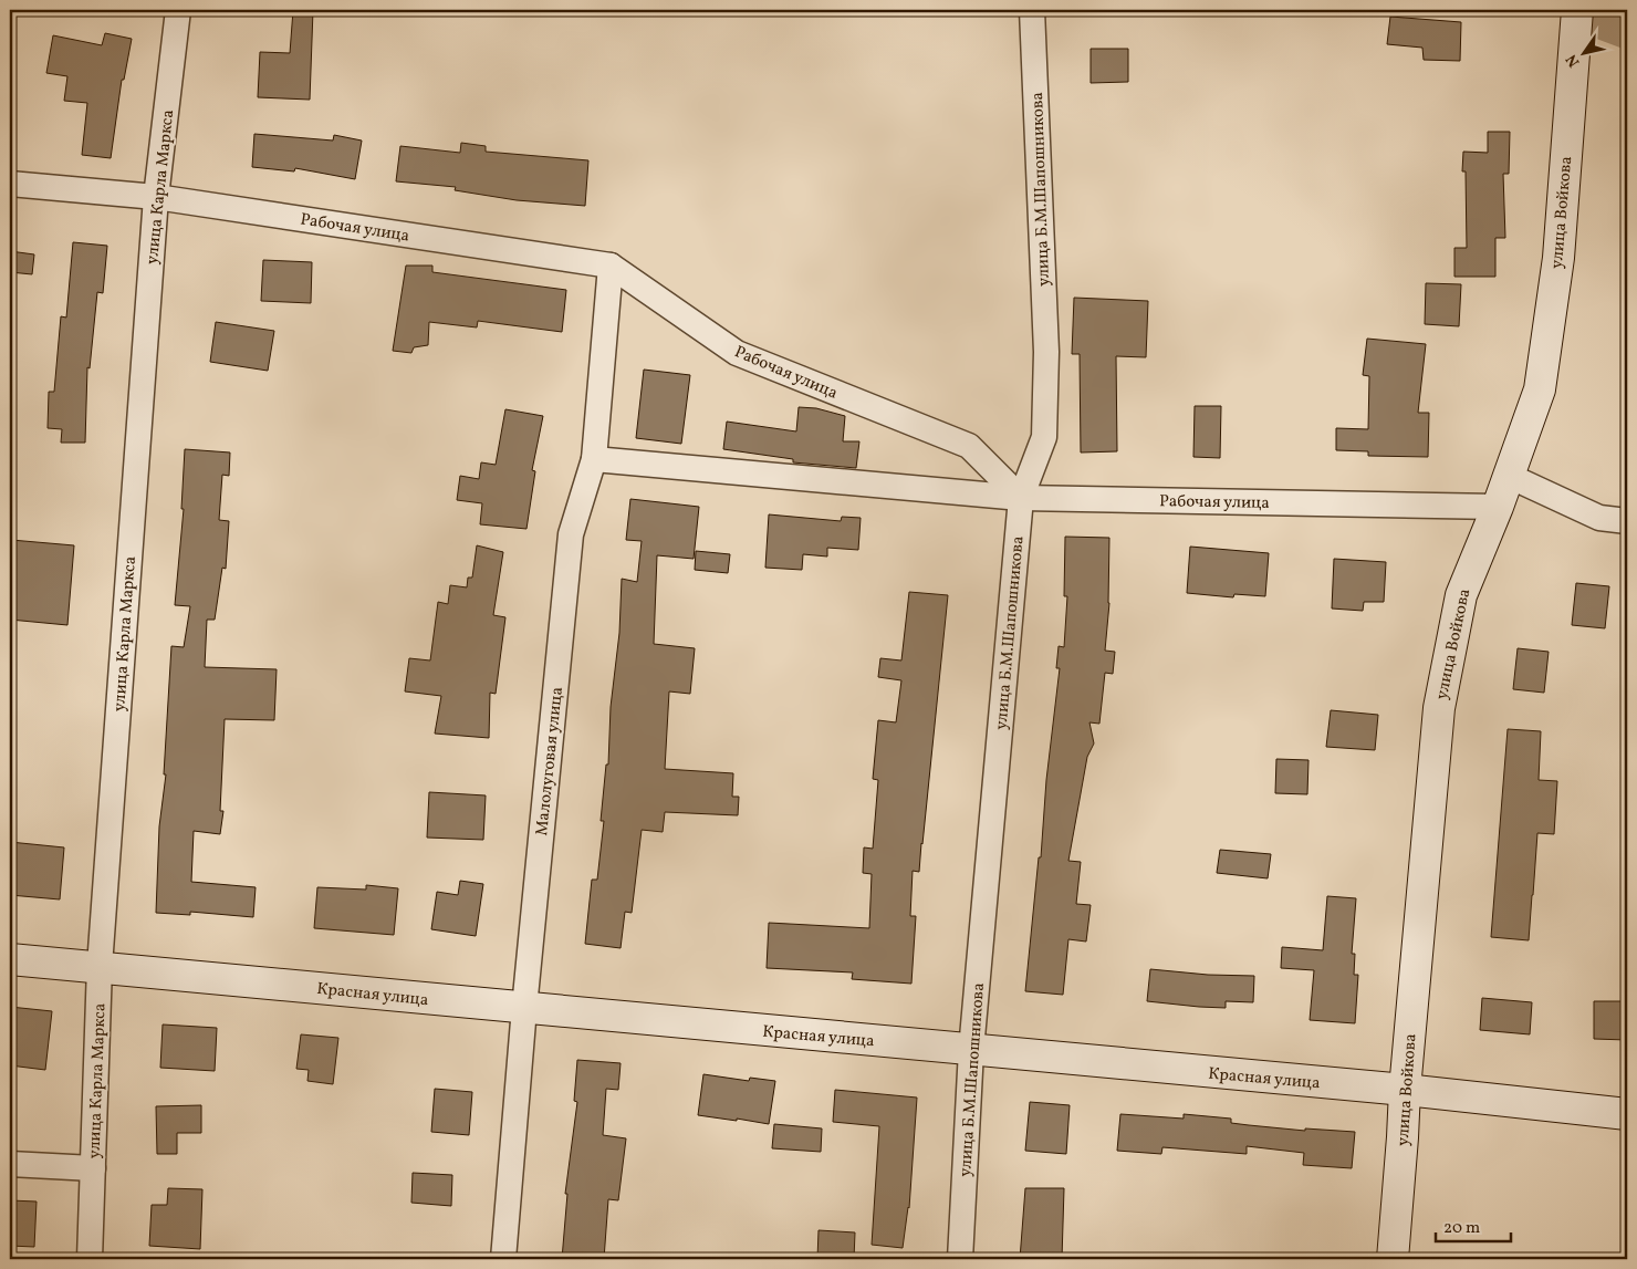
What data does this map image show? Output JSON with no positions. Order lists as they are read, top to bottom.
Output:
{
  "streets": {
    "street": [
      "улица Карла Маркса",
      "улица Б.М.Шапошникова",
      "улица Войкова",
      "Рабочая улица",
      "Малолуговая улица",
      "Красная улица"
    ]
  },
  "crossings": [
    ["улица Карла Маркса", "Рабочая улица"],
    ["улица Карла Маркса", "Красная улица"],
    ["улица Б.М.Шапошникова", "Рабочая улица"],
    ["улица Б.М.Шапошникова", "Красная улица"],
    ["улица Войкова", "Рабочая улица"],
    ["улица Войкова", "Красная улица"],
    ["Рабочая улица", "Малолуговая улица"],
    ["Малолуговая улица", "Красная улица"]
  ],
  "scale_bar": "20 m",
  "north": "bottom left"
}
